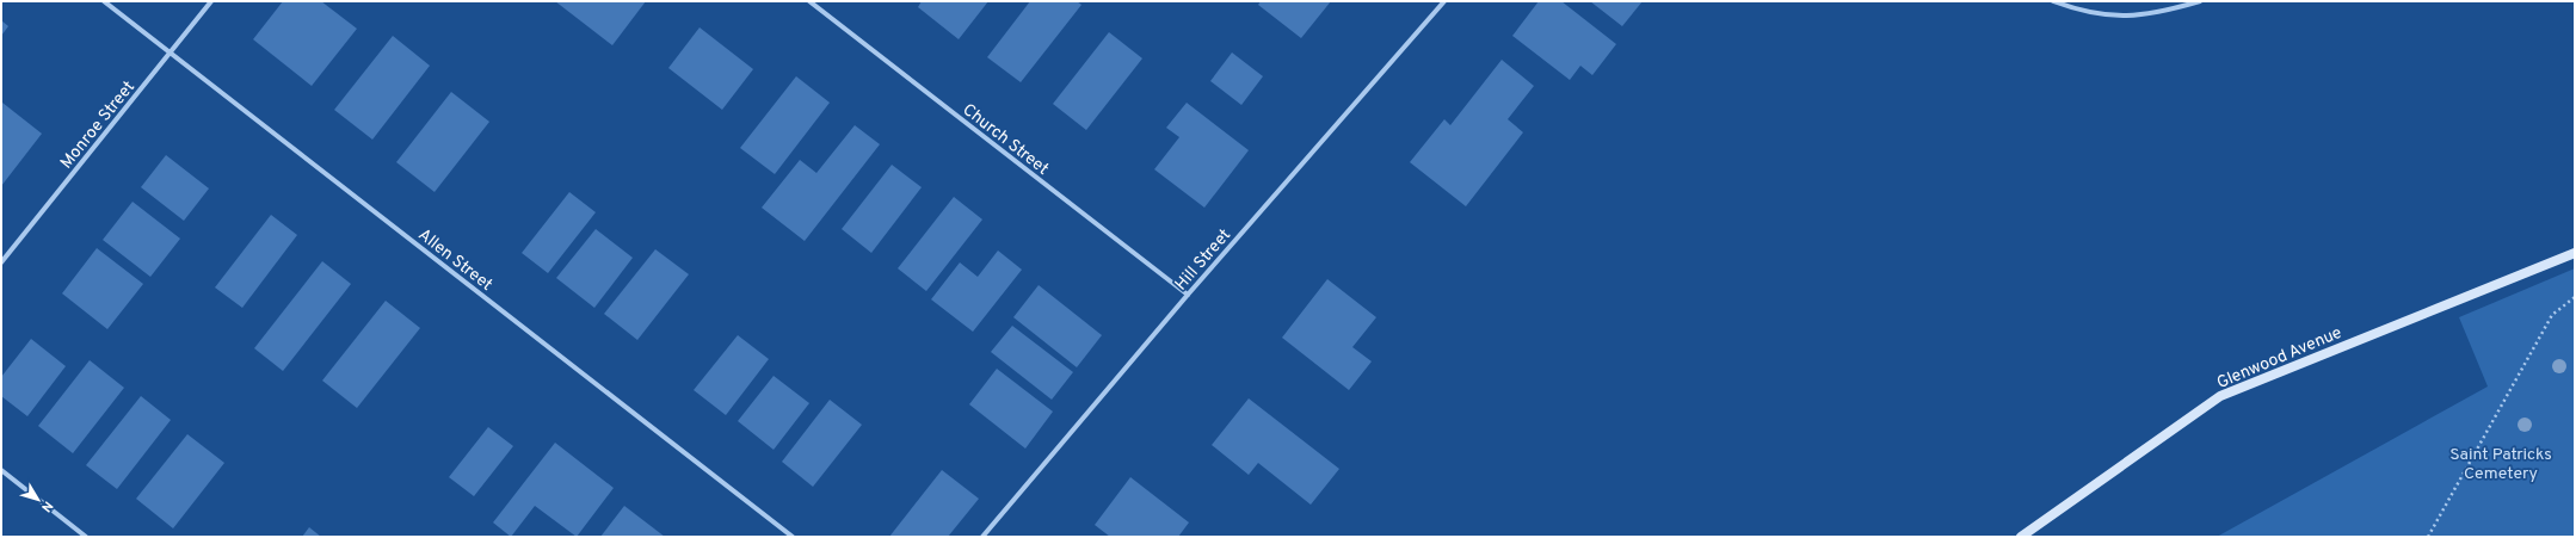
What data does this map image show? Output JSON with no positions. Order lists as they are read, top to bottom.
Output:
{
  "streets": {
    "street": [
      "Monroe Street",
      "Church Street",
      "Allen Street",
      "Hill Street",
      "Glenwood Avenue"
    ]
  },
  "crossings": [
    ["Monroe Street", "Allen Street"],
    ["Church Street", "Hill Street"]
  ],
  "parks": ["Saint Patricks Cemetery"],
  "north": "bottom right"
}
